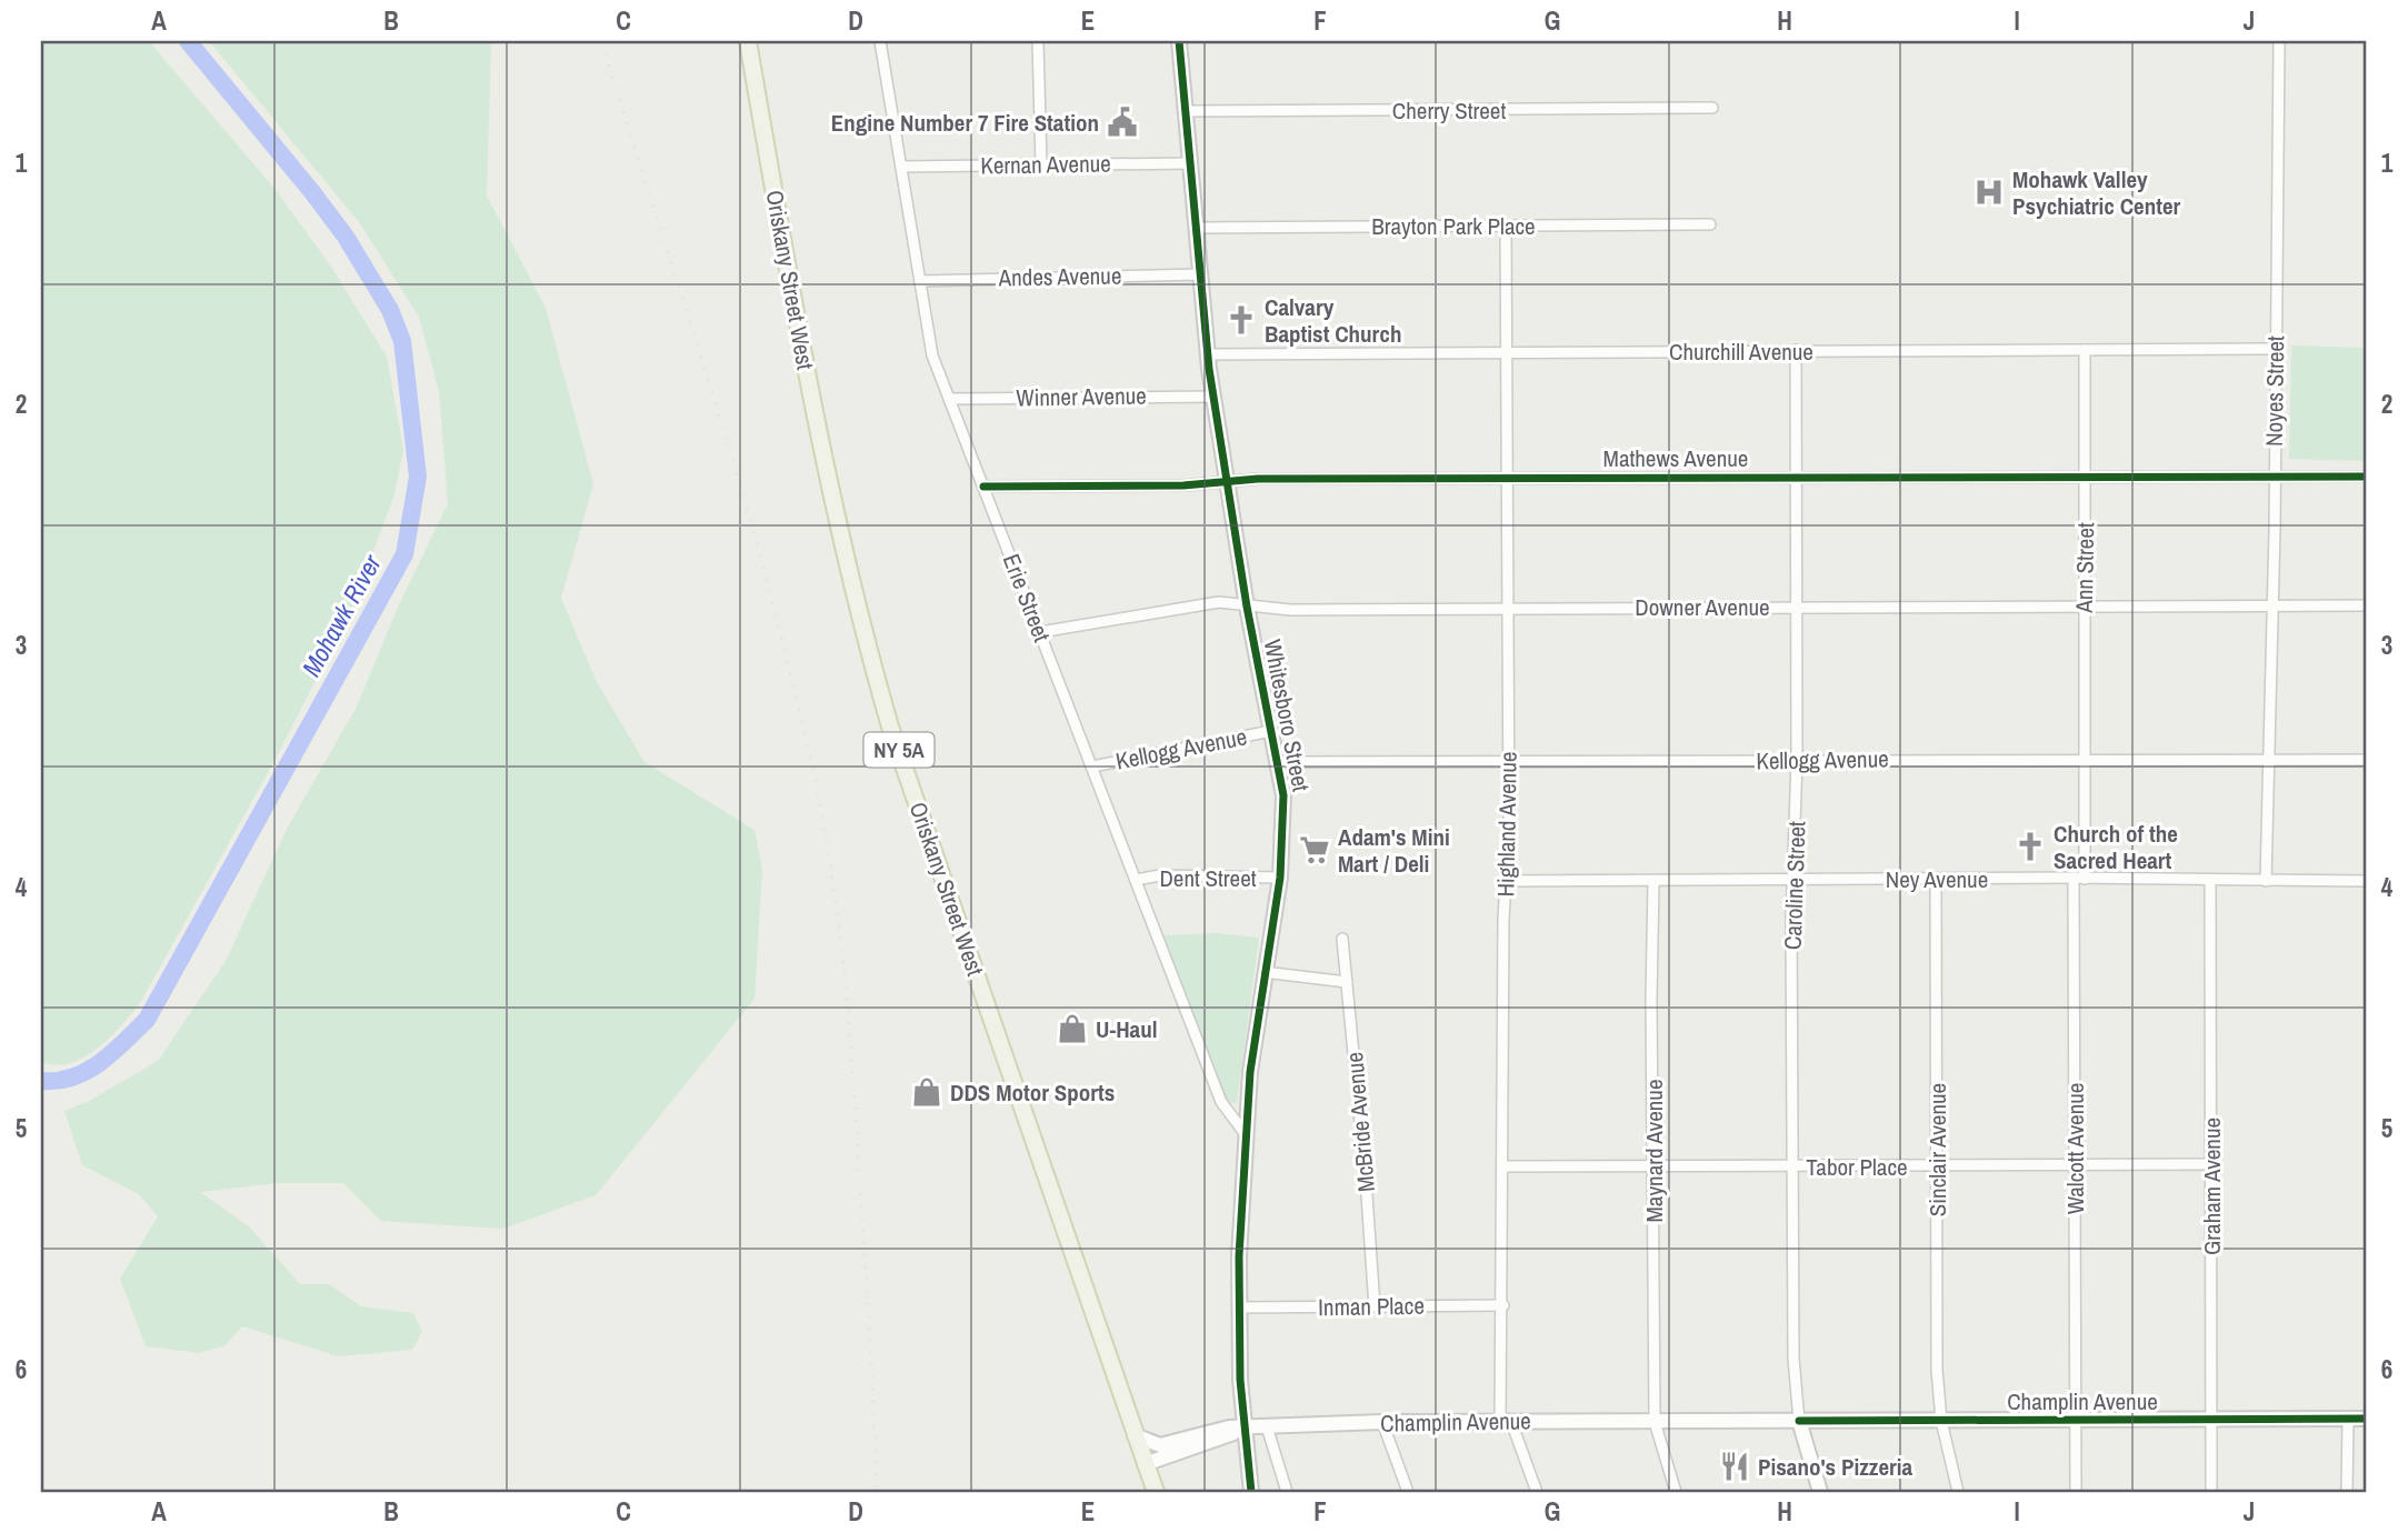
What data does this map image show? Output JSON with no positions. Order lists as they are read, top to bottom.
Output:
{
  "streets": {
    "main road": ["Oriskany Street West", "NY 5A"],
    "street": [
      "Cherry Street",
      "Kernan Avenue",
      "Brayton Park Place",
      "Andes Avenue",
      "Churchill Avenue",
      "Noyes Street",
      "Winner Avenue",
      "Mathews Avenue",
      "Ann Street",
      "Erie Street",
      "Downer Avenue",
      "Whitesboro Street",
      "Kellogg Avenue",
      "Highland Avenue",
      "Dent Street",
      "Ney Avenue",
      "Caroline Street",
      "McBride Avenue",
      "Walcott Avenue",
      "Sinclair Avenue",
      "Maynard Avenue",
      "Tabor Place",
      "Graham Avenue",
      "Inman Place",
      "Champlin Avenue"
    ]
  },
  "crossings": [
    ["Cherry Street", "Whitesboro Street"],
    ["Kernan Avenue", "Erie Street"],
    ["Kernan Avenue", "Whitesboro Street"],
    ["Brayton Park Place", "Whitesboro Street"],
    ["Brayton Park Place", "Highland Avenue"],
    ["Andes Avenue", "Erie Street"],
    ["Andes Avenue", "Whitesboro Street"],
    ["Oriskany Street West", "Champlin Avenue"],
    ["Churchill Avenue", "Noyes Street"],
    ["Churchill Avenue", "Ann Street"],
    ["Churchill Avenue", "Whitesboro Street"],
    ["Churchill Avenue", "Highland Avenue"],
    ["Churchill Avenue", "Caroline Street"],
    ["Noyes Street", "Mathews Avenue"],
    ["Noyes Street", "Downer Avenue"],
    ["Noyes Street", "Kellogg Avenue"],
    ["Noyes Street", "Ney Avenue"],
    ["Winner Avenue", "Erie Street"],
    ["Winner Avenue", "Whitesboro Street"],
    ["Mathews Avenue", "Ann Street"],
    ["Mathews Avenue", "Erie Street"],
    ["Mathews Avenue", "Whitesboro Street"],
    ["Mathews Avenue", "Highland Avenue"],
    ["Mathews Avenue", "Caroline Street"],
    ["Ann Street", "Downer Avenue"],
    ["Ann Street", "Kellogg Avenue"],
    ["Ann Street", "Walcott Avenue"],
    ["Erie Street", "Downer Avenue"],
    ["Erie Street", "Whitesboro Street"],
    ["Erie Street", "Kellogg Avenue"],
    ["Erie Street", "Dent Street"],
    ["Downer Avenue", "Whitesboro Street"],
    ["Downer Avenue", "Highland Avenue"],
    ["Downer Avenue", "Caroline Street"],
    ["Whitesboro Street", "Kellogg Avenue"],
    ["Whitesboro Street", "Dent Street"],
    ["Whitesboro Street", "Inman Place"],
    ["Whitesboro Street", "Champlin Avenue"],
    ["Kellogg Avenue", "Highland Avenue"],
    ["Kellogg Avenue", "Caroline Street"],
    ["Highland Avenue", "Ney Avenue"],
    ["Highland Avenue", "Tabor Place"],
    ["Highland Avenue", "Inman Place"],
    ["Highland Avenue", "Champlin Avenue"],
    ["Ney Avenue", "Caroline Street"],
    ["Ney Avenue", "Walcott Avenue"],
    ["Ney Avenue", "Sinclair Avenue"],
    ["Ney Avenue", "Maynard Avenue"],
    ["Ney Avenue", "Graham Avenue"],
    ["Caroline Street", "Tabor Place"],
    ["Caroline Street", "Champlin Avenue"],
    ["McBride Avenue", "Inman Place"],
    ["Walcott Avenue", "Tabor Place"],
    ["Walcott Avenue", "Champlin Avenue"],
    ["Sinclair Avenue", "Tabor Place"],
    ["Sinclair Avenue", "Champlin Avenue"],
    ["Maynard Avenue", "Tabor Place"],
    ["Maynard Avenue", "Champlin Avenue"],
    ["Tabor Place", "Graham Avenue"],
    ["Graham Avenue", "Champlin Avenue"]
  ],
  "water": ["Mohawk River"],
  "places": {
    "public building": ["Engine Number 7 Fire Station"],
    "hospital": ["Mohawk Valley Psychiatric Center"],
    "church": ["Calvary Baptist Church", "Church of the Sacred Heart"],
    "supermarket": ["Adam's Mini Mart / Deli"],
    "shop": ["U-Haul", "DDS Motor Sports"],
    "restaurant": ["Pisano's Pizzeria"]
  },
  "grid": {
    "columns": [
      "A",
      "B",
      "C",
      "D",
      "E",
      "F",
      "G",
      "H",
      "I",
      "J"
    ],
    "rows": [
      "1",
      "2",
      "3",
      "4",
      "5",
      "6"
    ]
  }
}
